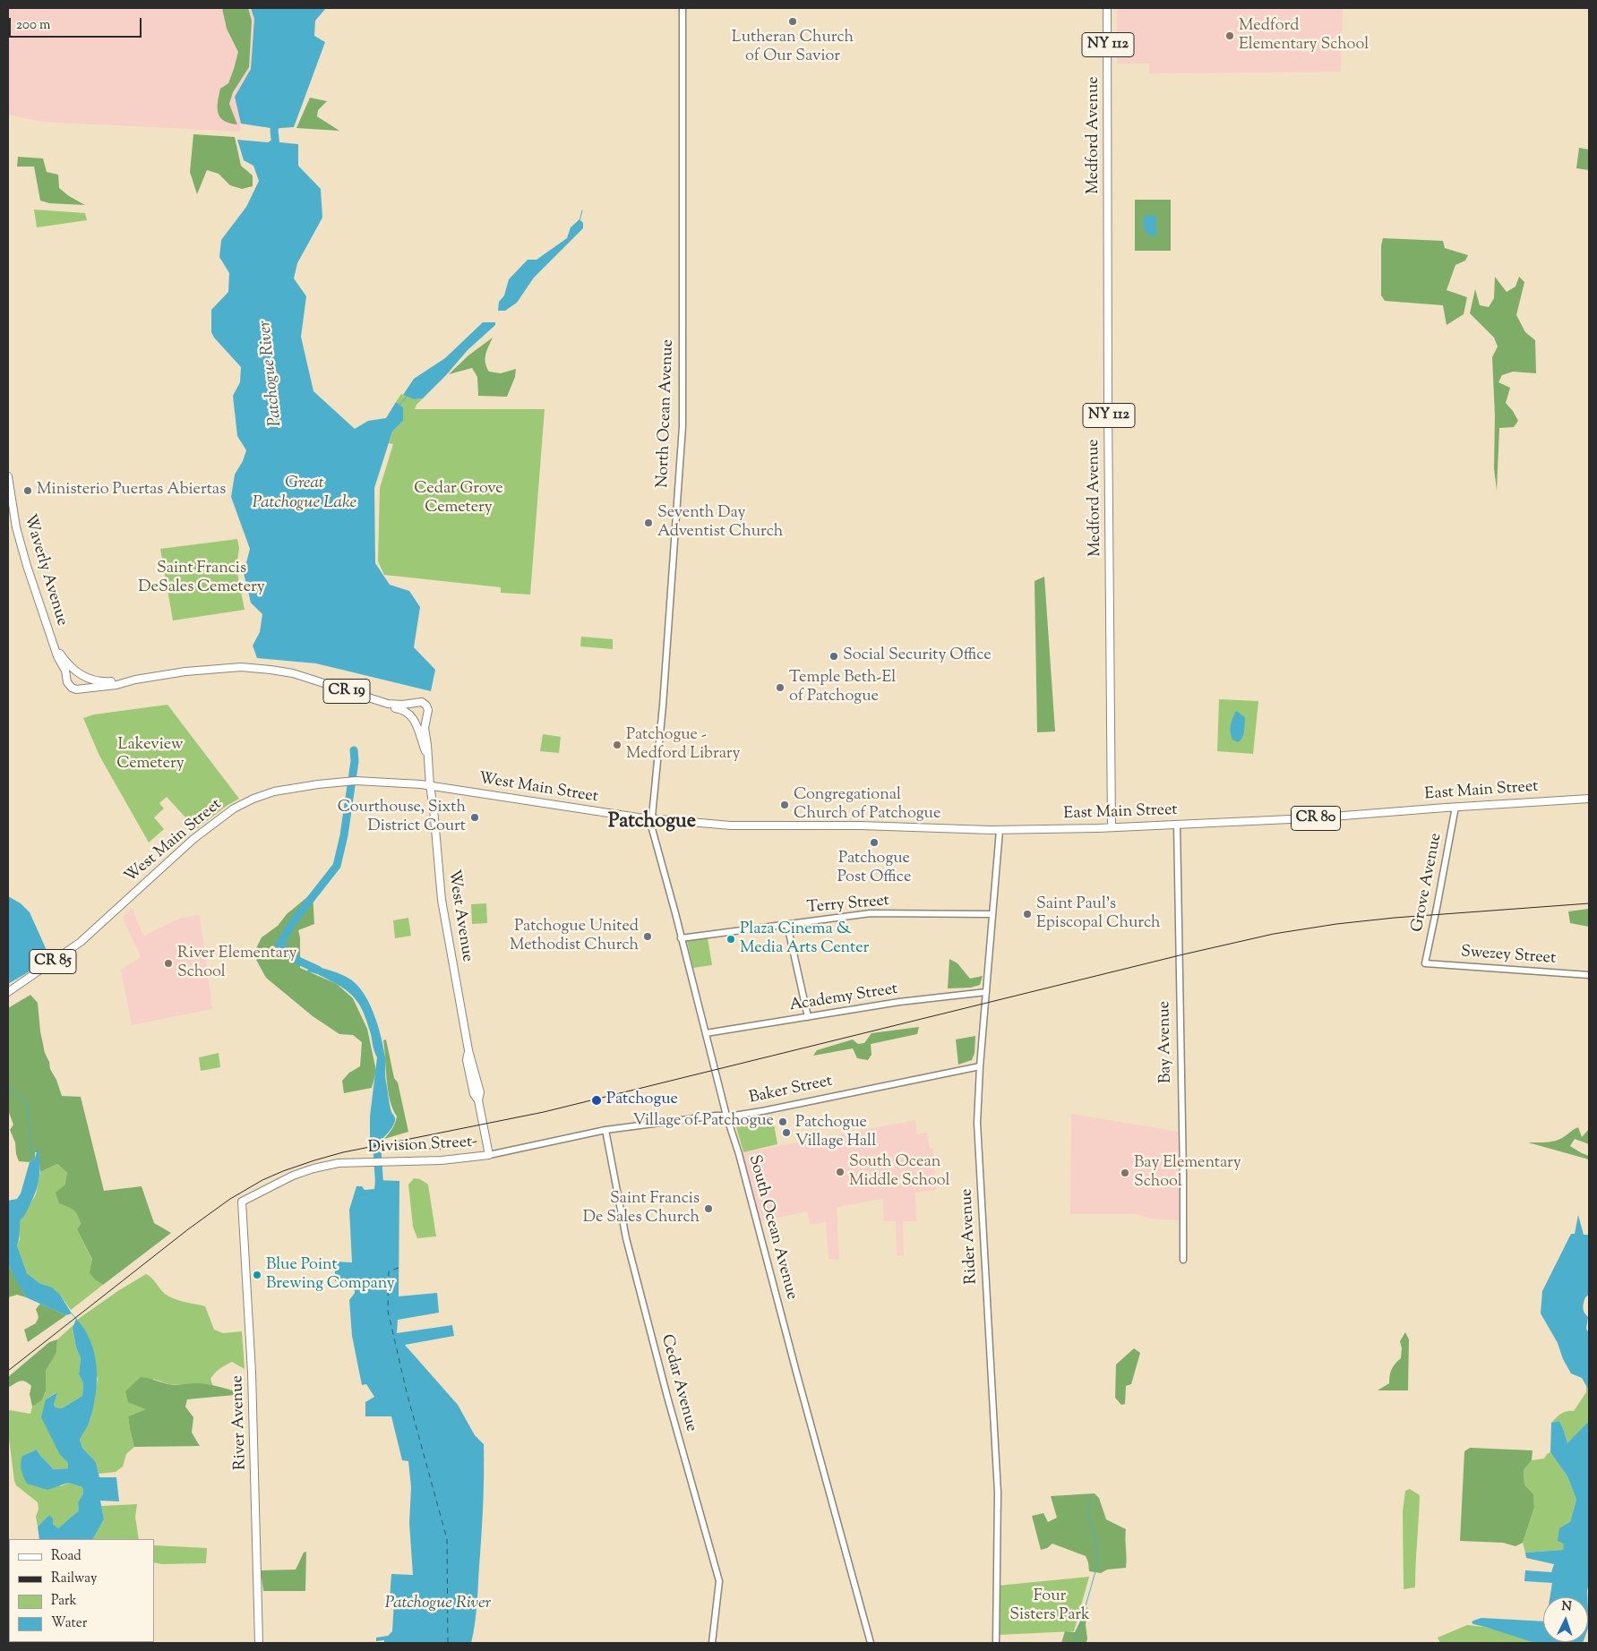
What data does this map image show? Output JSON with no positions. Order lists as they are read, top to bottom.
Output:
{
  "streets": {
    "main road": [
      "NY 112",
      "Medford Avenue",
      "Waverly Avenue",
      "CR 19",
      "West Main Street",
      "East Main Street",
      "CR 80",
      "West Avenue",
      "CR 85",
      "Division Street",
      "River Avenue"
    ],
    "street": [
      "North Ocean Avenue",
      "Grove Avenue",
      "Terry Street",
      "Swezey Street",
      "Academy Street",
      "Bay Avenue",
      "Baker Street",
      "South Ocean Avenue",
      "Rider Avenue",
      "Cedar Avenue"
    ]
  },
  "crossings": [
    ["Medford Avenue", "East Main Street"],
    ["North Ocean Avenue", "West Main Street"],
    ["North Ocean Avenue", "East Main Street"],
    ["North Ocean Avenue", "South Ocean Avenue"],
    ["Waverly Avenue", "CR 19"],
    ["CR 19", "West Main Street"],
    ["CR 19", "West Avenue"],
    ["West Main Street", "East Main Street"],
    ["West Main Street", "West Avenue"],
    ["West Main Street", "South Ocean Avenue"],
    ["East Main Street", "Grove Avenue"],
    ["East Main Street", "Bay Avenue"],
    ["East Main Street", "South Ocean Avenue"],
    ["East Main Street", "Rider Avenue"],
    ["Grove Avenue", "Swezey Street"],
    ["Terry Street", "South Ocean Avenue"],
    ["Terry Street", "Rider Avenue"],
    ["West Avenue", "Division Street"],
    ["Academy Street", "South Ocean Avenue"],
    ["Academy Street", "Rider Avenue"],
    ["Baker Street", "Division Street"],
    ["Baker Street", "South Ocean Avenue"],
    ["Baker Street", "Rider Avenue"],
    ["Baker Street", "Cedar Avenue"],
    ["Division Street", "Cedar Avenue"],
    ["Division Street", "River Avenue"]
  ],
  "districts": ["Patchogue"],
  "water": ["Patchogue River", "Great Patchogue Lake"],
  "parks": [
    "Cedar Grove Cemetery",
    "Saint Francis DeSales Cemetery",
    "Lakeview Cemetery",
    "Four Sisters Park"
  ],
  "places": [
    "Lutheran Church of Our Savior",
    "Medford Elementary School",
    "Ministerio Puertas Abiertas",
    "Seventh Day Adventist Church",
    "Social Security Office",
    "Temple Beth-El of Patchogue",
    "Patchogue - Medford Library",
    "Congregational Church of Patchogue",
    "Courthouse, Sixth District Court",
    "Patchogue Post Office",
    "Saint Paul's Episcopal Church",
    "Patchogue United Methodist Church",
    "Plaza Cinema & Media Arts Center",
    "River Elementary School",
    "Patchogue",
    "Village of Patchogue",
    "Patchogue Village Hall",
    "South Ocean Middle School",
    "Bay Elementary School",
    "Saint Francis De Sales Church",
    "Blue Point Brewing Company"
  ],
  "legend": [
    "Road",
    "Railway",
    "Park",
    "Water"
  ],
  "scale_bar": "200 m",
  "north": "top"
}
